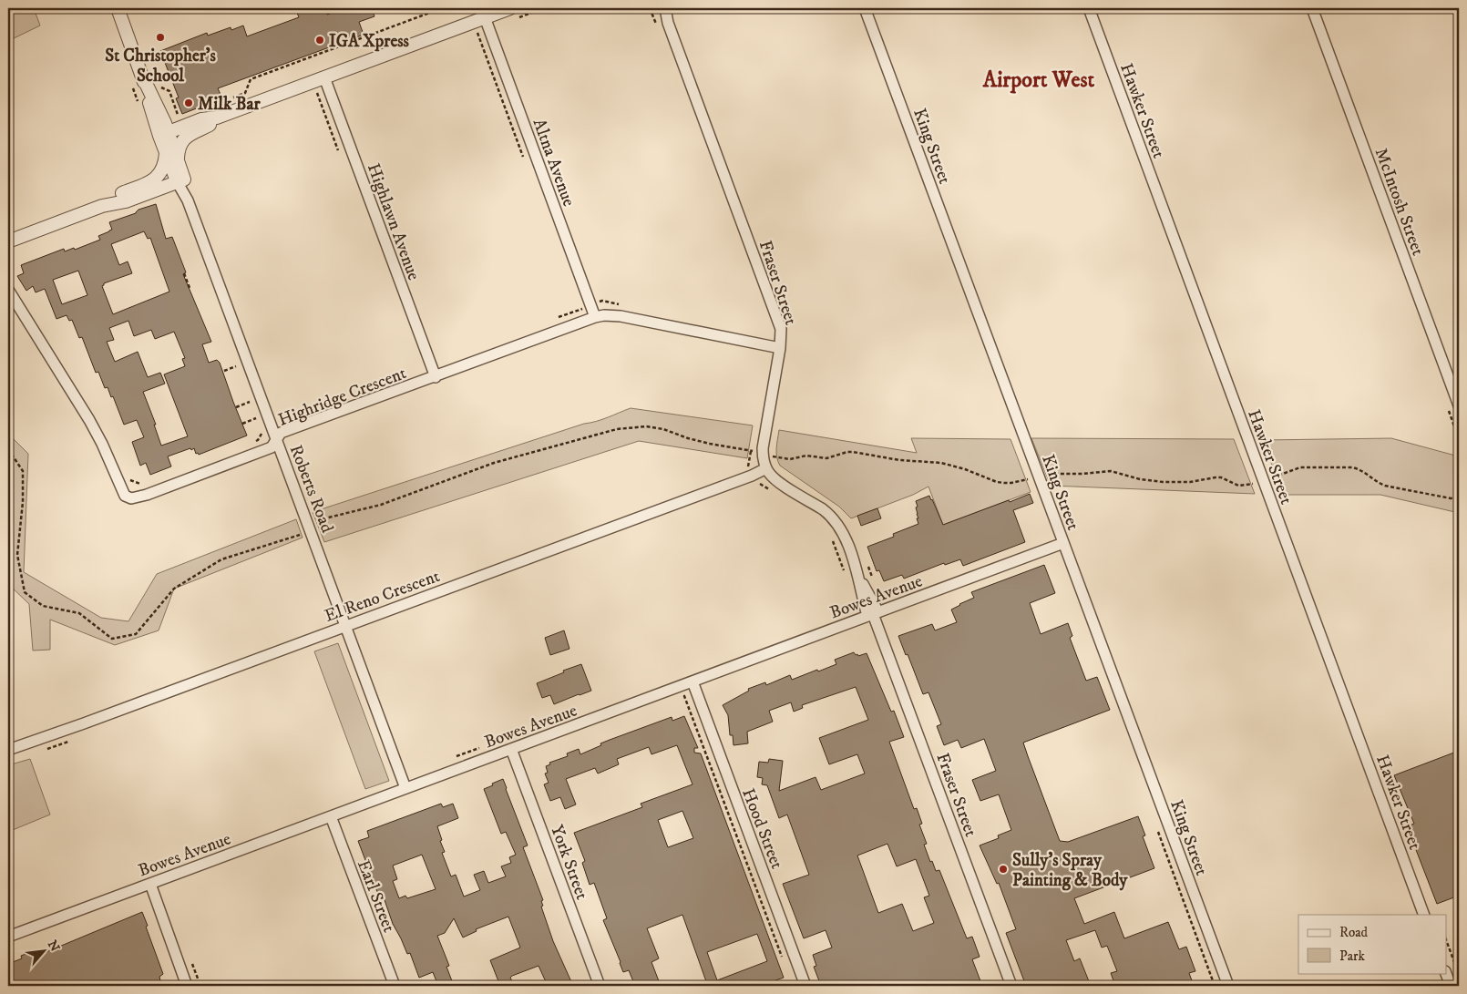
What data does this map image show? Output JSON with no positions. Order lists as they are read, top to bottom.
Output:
{
  "streets": {
    "street": [
      "Hawker Street",
      "King Street",
      "Altna Avenue",
      "McIntosh Street",
      "Highlawn Avenue",
      "Fraser Street",
      "Highridge Crescent",
      "Roberts Road",
      "El Reno Crescent",
      "Bowes Avenue",
      "Hood Street",
      "York Street",
      "Earl Street"
    ]
  },
  "crossings": [
    ["King Street", "Bowes Avenue"],
    ["Altna Avenue", "Highridge Crescent"],
    ["Highlawn Avenue", "Highridge Crescent"],
    ["Fraser Street", "Highridge Crescent"],
    ["Fraser Street", "El Reno Crescent"],
    ["Fraser Street", "Bowes Avenue"],
    ["Highridge Crescent", "Roberts Road"],
    ["Roberts Road", "El Reno Crescent"],
    ["Roberts Road", "Bowes Avenue"],
    ["Bowes Avenue", "Hood Street"],
    ["Bowes Avenue", "York Street"],
    ["Bowes Avenue", "Earl Street"]
  ],
  "districts": ["Airport West"],
  "places": [
    "St Christopher's School",
    "IGA Xpress",
    "Milk Bar",
    "Sully's Spray Painting & Body"
  ],
  "legend": ["Road", "Park"],
  "north": "top right"
}
